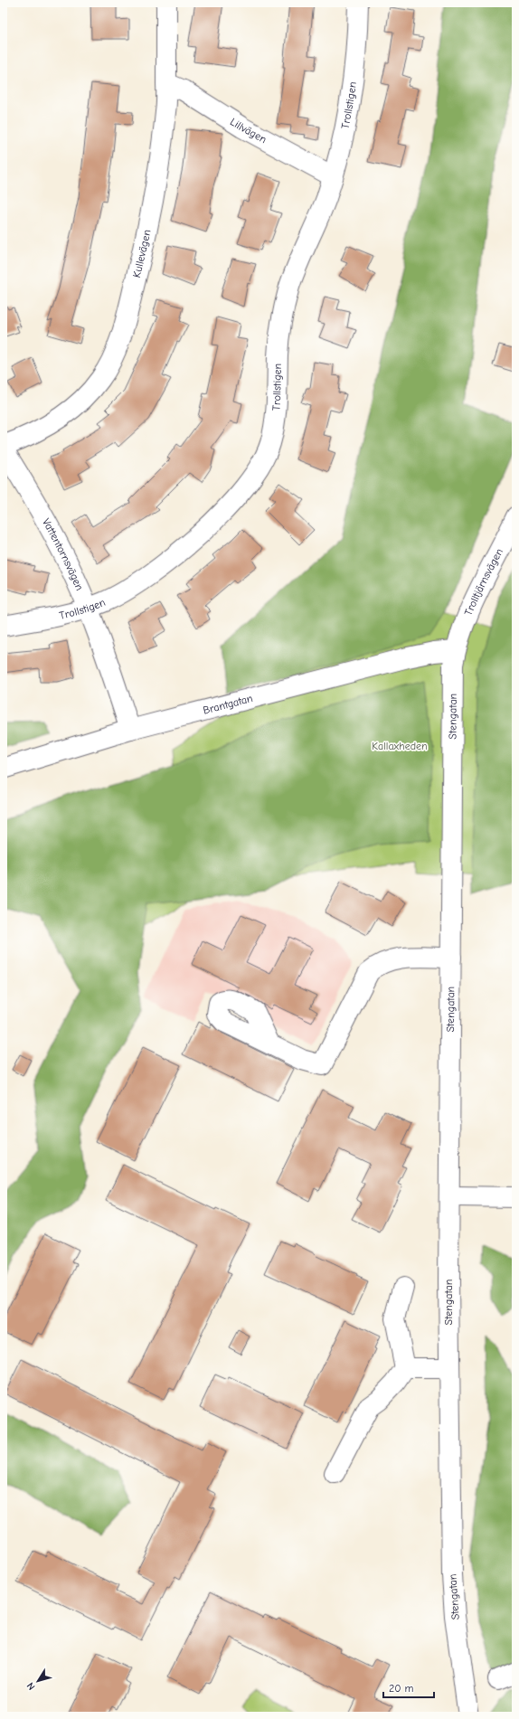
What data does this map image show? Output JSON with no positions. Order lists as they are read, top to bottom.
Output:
{
  "streets": {
    "street": [
      "Trollstigen",
      "Lillvägen",
      "Kullevägen",
      "Vattentornsvägen",
      "Trolltjärnsvägen",
      "Brantgatan",
      "Stengatan"
    ]
  },
  "crossings": [
    ["Trollstigen", "Lillvägen"],
    ["Trollstigen", "Vattentornsvägen"],
    ["Lillvägen", "Kullevägen"],
    ["Vattentornsvägen", "Brantgatan"],
    ["Trolltjärnsvägen", "Brantgatan"],
    ["Trolltjärnsvägen", "Stengatan"],
    ["Brantgatan", "Stengatan"]
  ],
  "parks": ["Kallaxheden"],
  "scale_bar": "20 m",
  "north": "bottom left"
}
